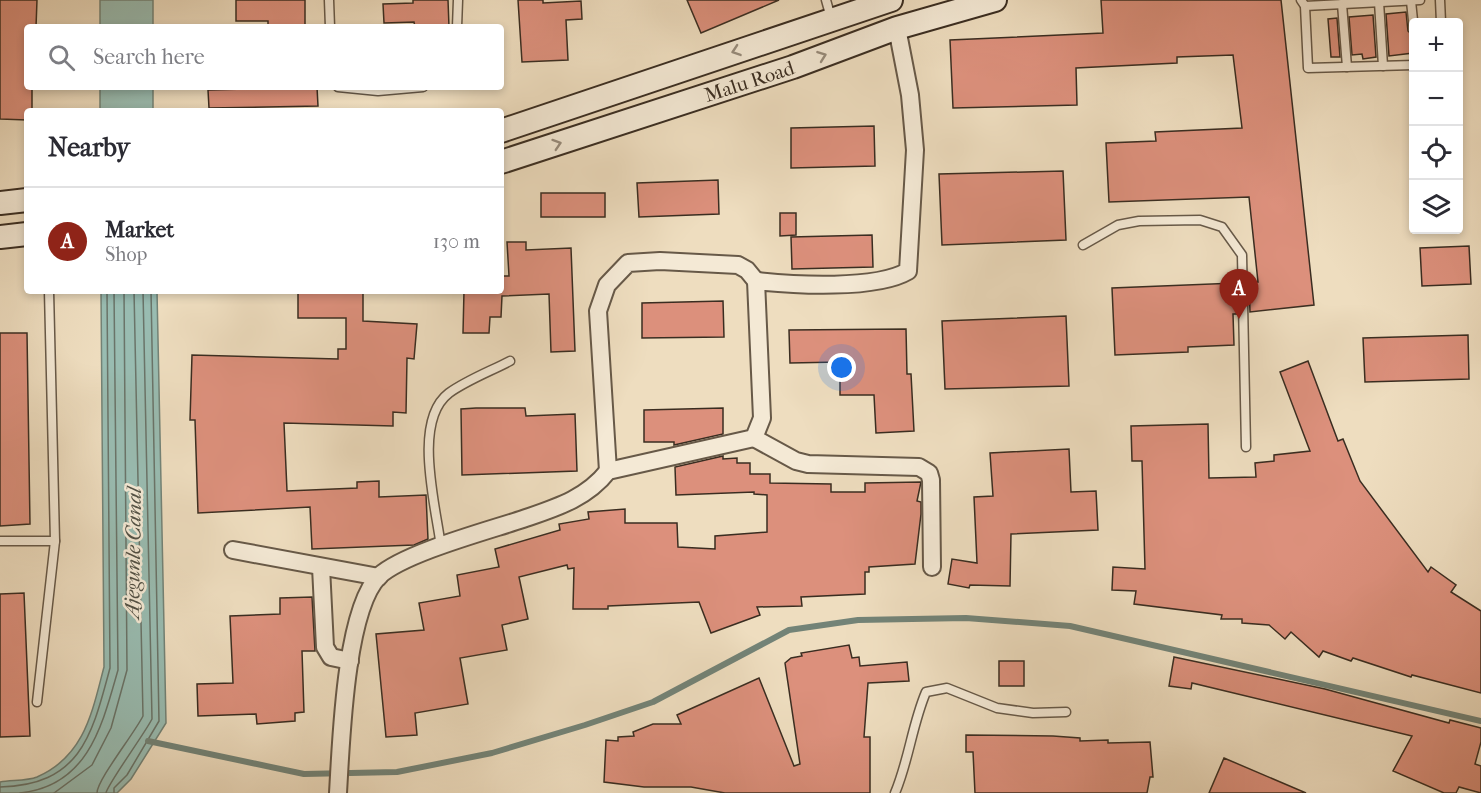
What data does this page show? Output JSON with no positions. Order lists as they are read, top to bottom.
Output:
{
  "streets": {
    "main road": ["Malu Road"]
  },
  "water": ["Ajegunle Canal"],
  "page": {
    "map_buttons": ["+", "−"],
    "search": "Search here",
    "heading": "Nearby",
    "list": [
      {
        "mark": "A",
        "name": "Market",
        "note": "Shop",
        "value": "130 m"
      }
    ],
    "pins": "A"
  }
}
